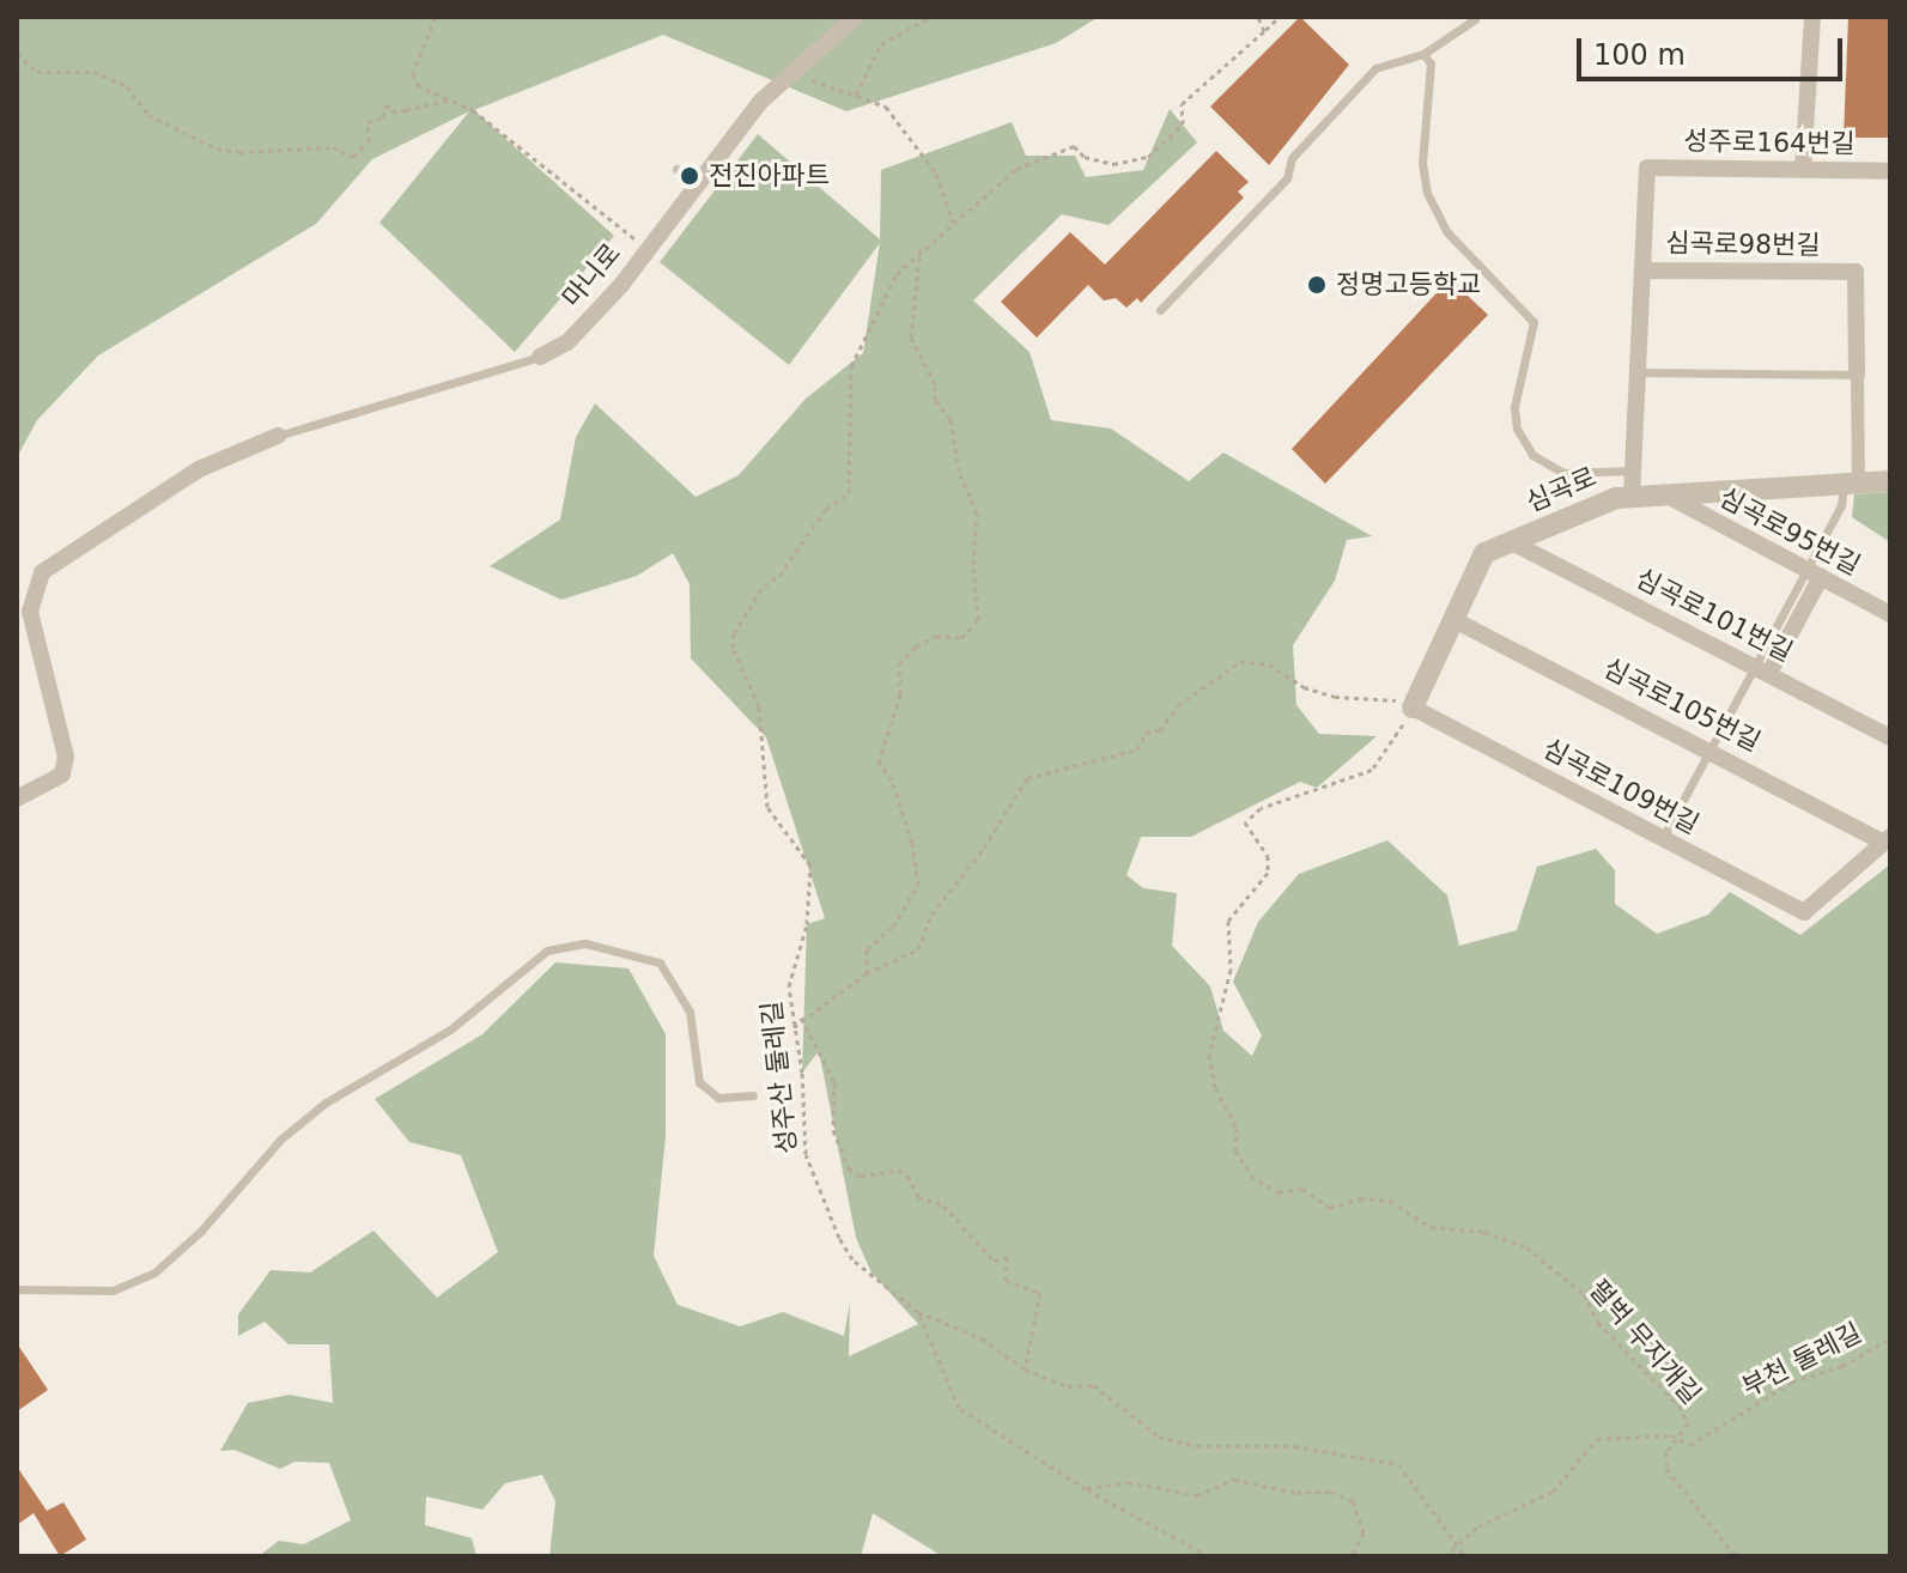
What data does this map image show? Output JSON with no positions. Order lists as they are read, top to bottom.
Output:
{
  "streets": {
    "street": [
      "성주로164번길",
      "심곡로98번길",
      "마니로",
      "심곡로",
      "심곡로95번길",
      "심곡로101번길",
      "심곡로105번길",
      "심곡로109번길"
    ],
    "path": ["성주산 둘레길", "펄벅 무지개길", "부천 둘레길"]
  },
  "crossings": [
    ["성주로164번길", "심곡로98번길"],
    ["심곡로98번길", "심곡로"],
    ["심곡로", "심곡로95번길"],
    ["심곡로", "심곡로101번길"],
    ["심곡로", "심곡로105번길"],
    ["심곡로", "심곡로109번길"],
    ["심곡로", "펄벅 무지개길"],
    ["심곡로105번길", "심곡로109번길"],
    ["심곡로109번길", "펄벅 무지개길"],
    ["펄벅 무지개길", "부천 둘레길"]
  ],
  "places": ["전진아파트", "정명고등학교"],
  "scale_bar": "100 m"
}
